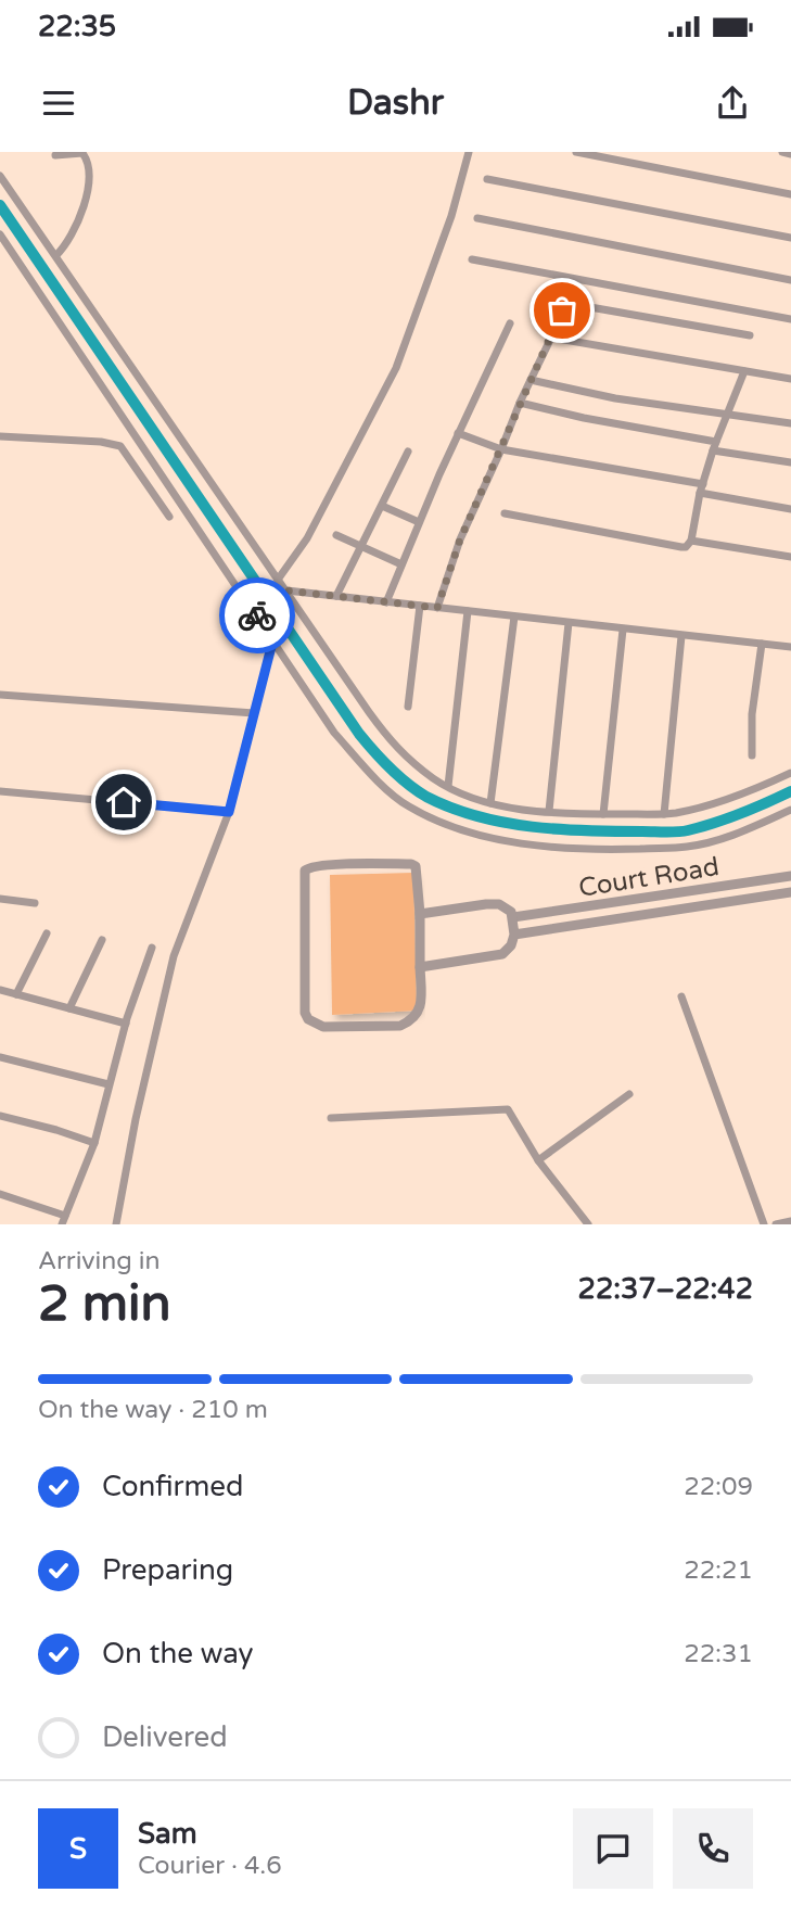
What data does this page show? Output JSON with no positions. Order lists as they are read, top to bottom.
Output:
{
  "streets": {
    "street": ["Court Road"]
  },
  "page": {
    "status": "22:35",
    "header": "Dashr",
    "heading": ["2 min", "Arriving in", "22:37–22:42"],
    "panel": ["Sam", "Courier · 4.6"],
    "bar": "On the way · 210 m",
    "list": [
      ["Confirmed", "22:09"],
      ["Preparing", "22:21"],
      ["On the way", "22:31"],
      "Delivered"
    ],
    "round": "S"
  }
}
